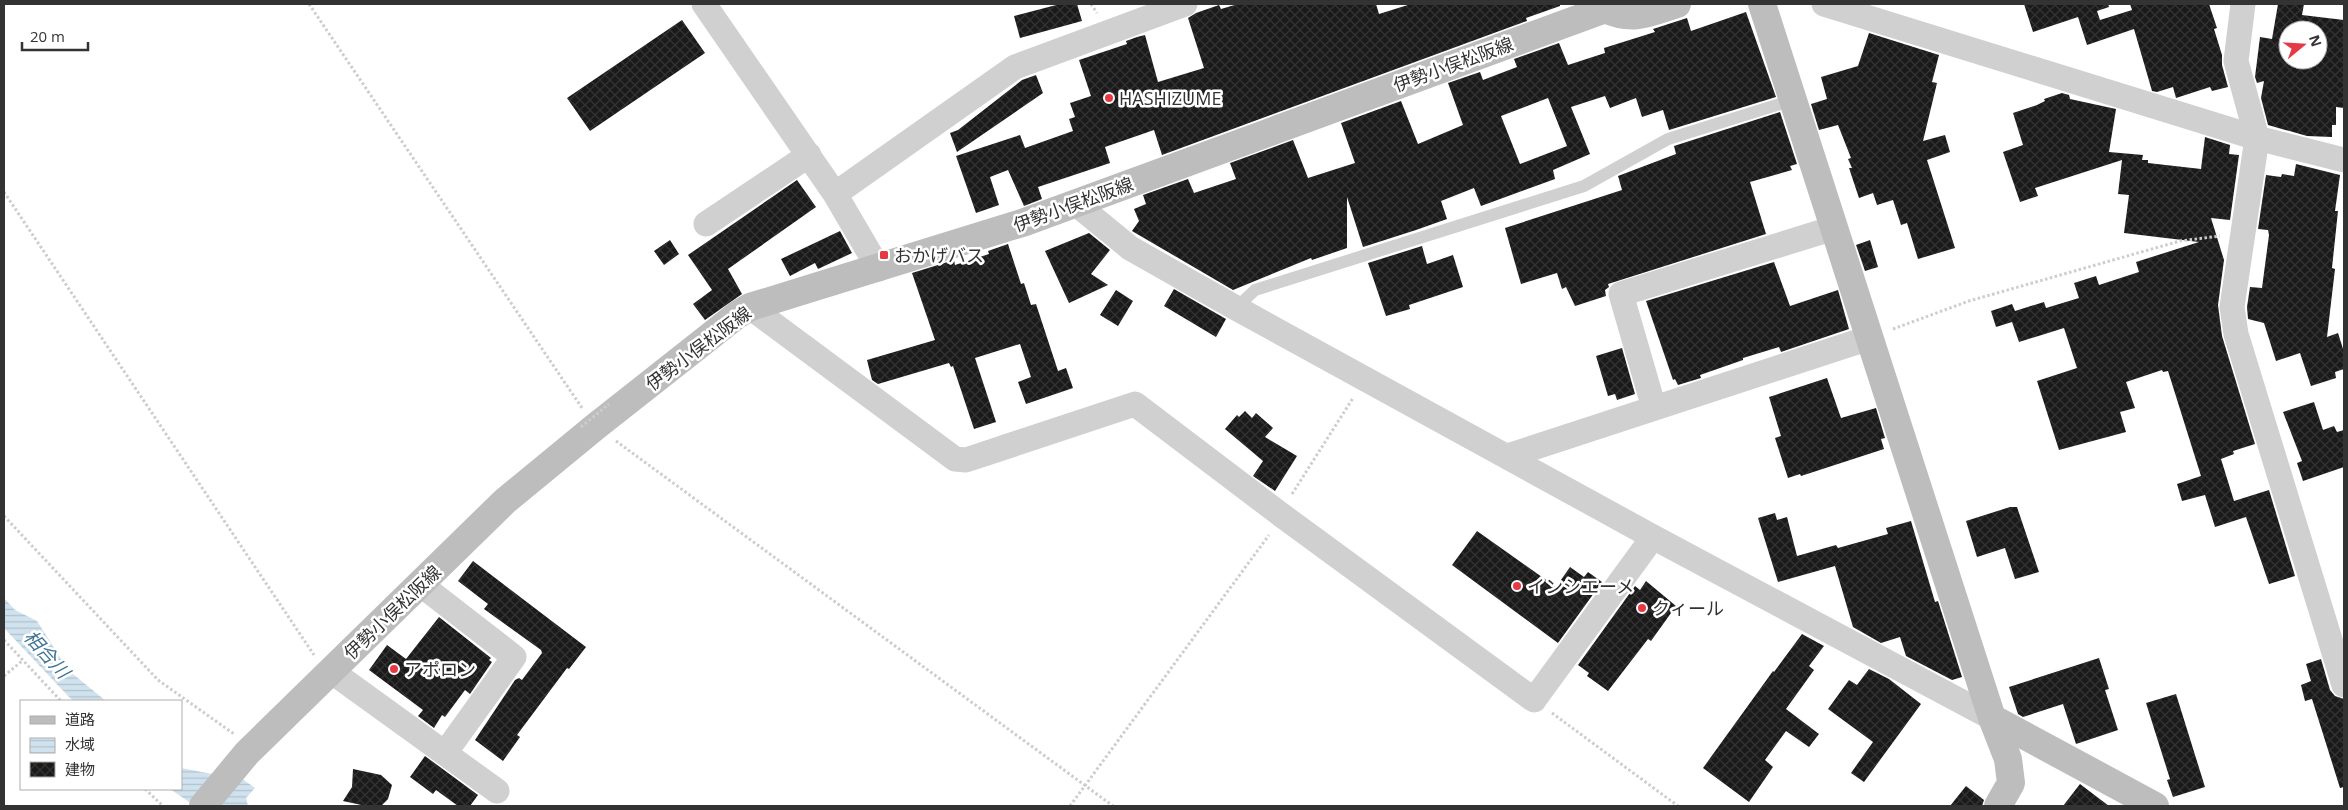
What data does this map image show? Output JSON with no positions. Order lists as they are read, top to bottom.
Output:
{
  "streets": {
    "main road": ["伊勢小俣松阪線"]
  },
  "water": ["相合川"],
  "places": {
    "other": [
      "HASHIZUME",
      "インシエーメ",
      "クィール",
      "アポロン"
    ],
    "transit": ["おかげバス"]
  },
  "legend": ["道路", "水域", "建物"],
  "scale_bar": "20 m",
  "north": "right"
}
